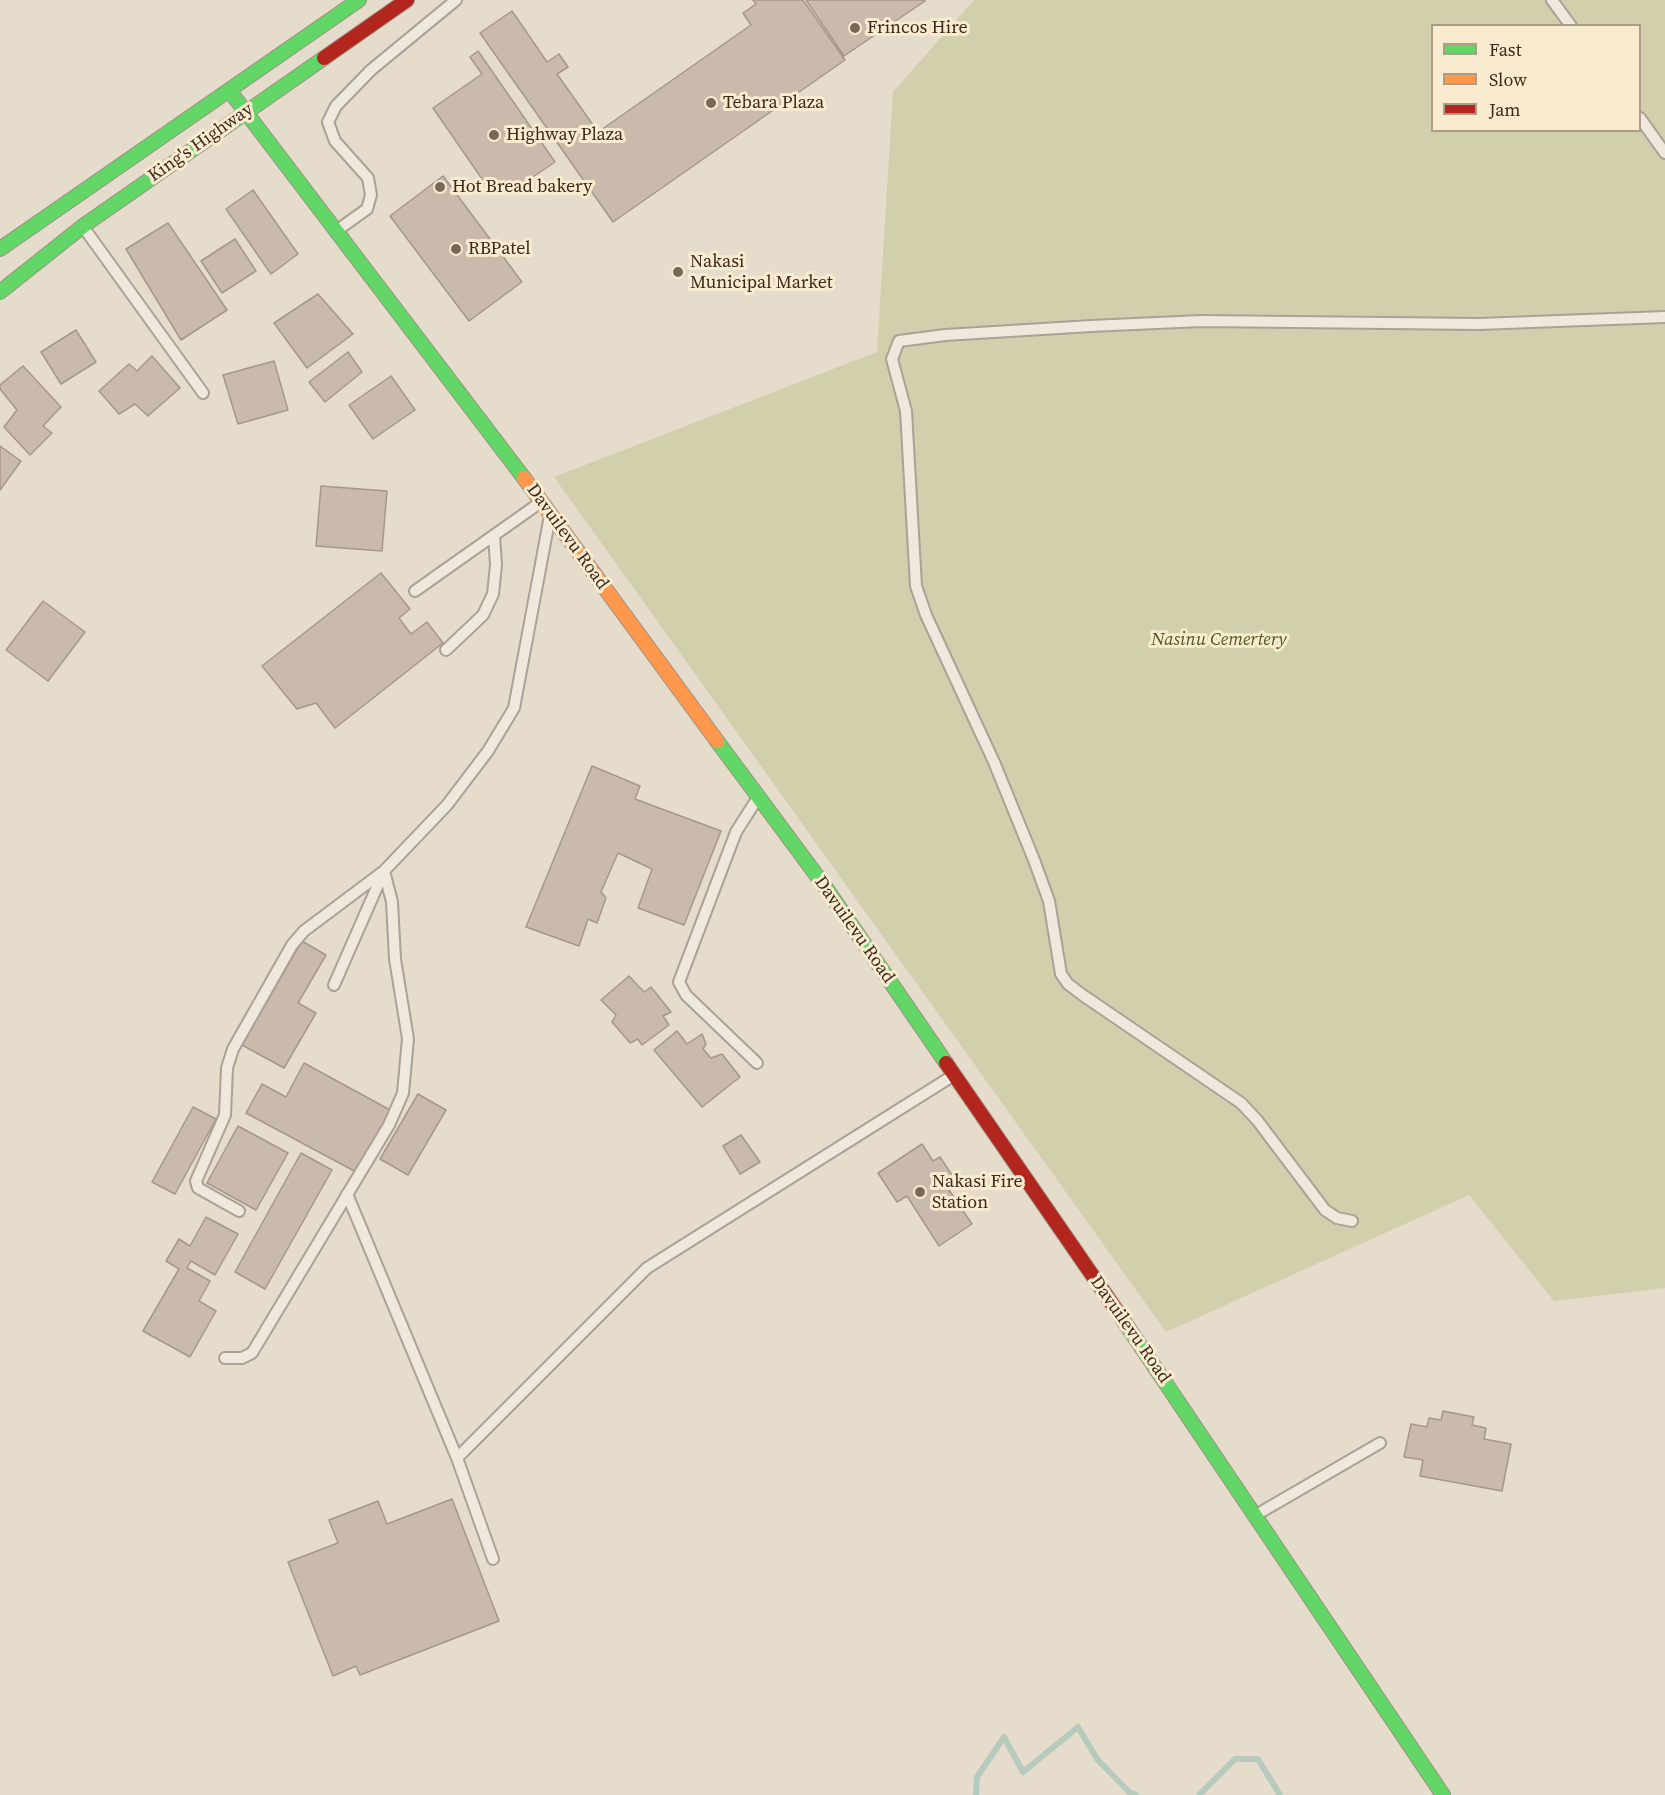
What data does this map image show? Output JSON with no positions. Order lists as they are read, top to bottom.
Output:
{
  "streets": {
    "main road": ["King's Highway", "Davuilevu Road"]
  },
  "crossings": [
    ["King's Highway", "Davuilevu Road"]
  ],
  "parks": ["Nasinu Cemertery"],
  "places": [
    "Frincos Hire",
    "Tebara Plaza",
    "Highway Plaza",
    "Hot Bread bakery",
    "RBPatel",
    "Nakasi Municipal Market",
    "Nakasi Fire Station"
  ],
  "legend": ["Fast", "Slow", "Jam"]
}
